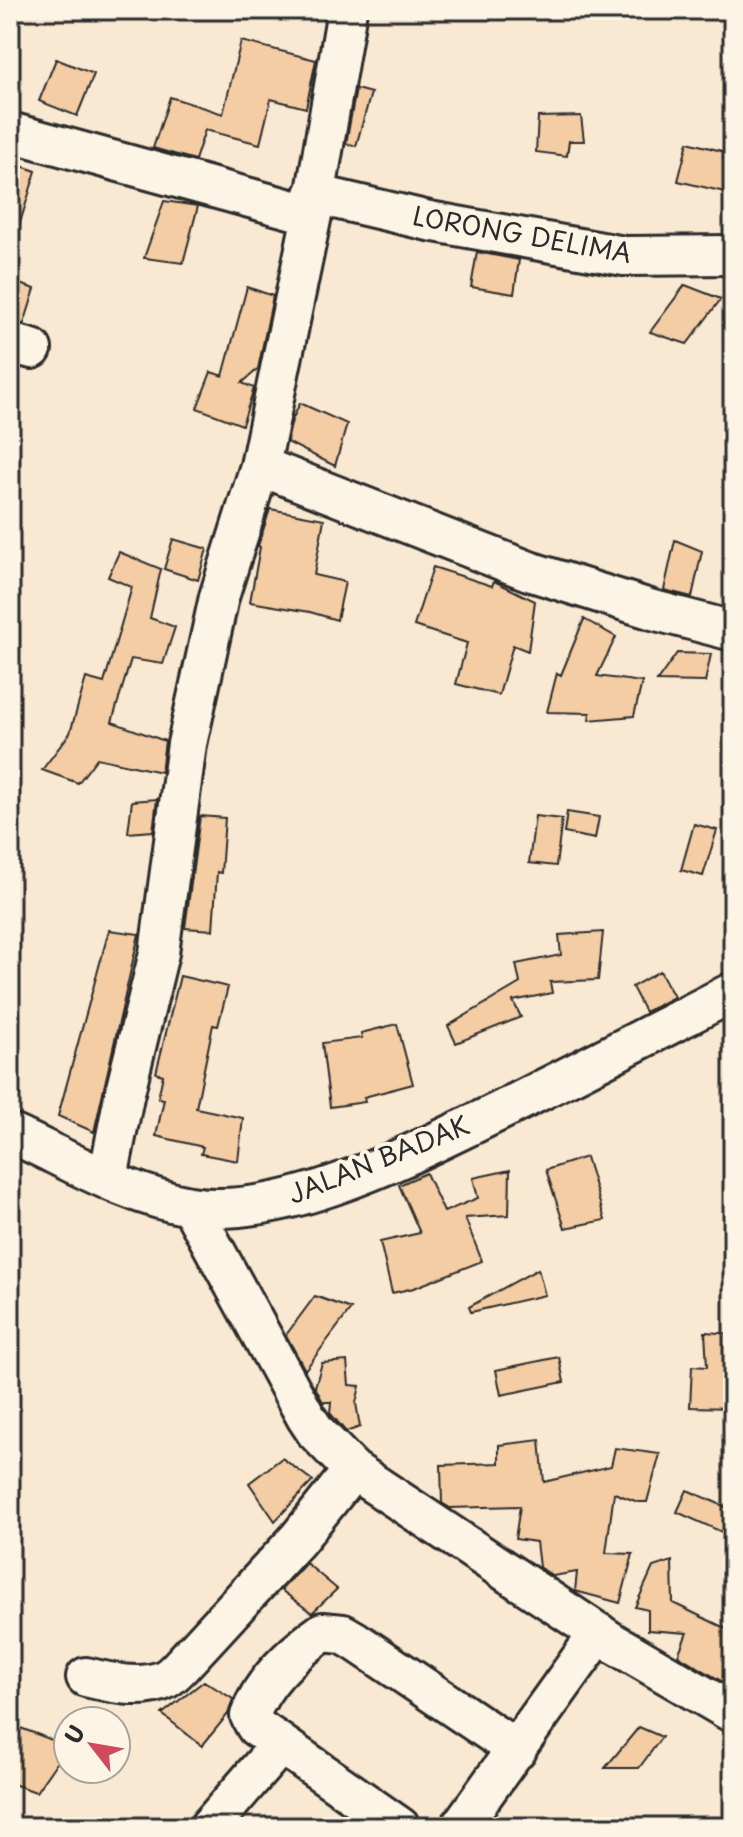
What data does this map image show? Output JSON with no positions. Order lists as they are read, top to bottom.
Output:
{
  "streets": {
    "street": ["LORONG DELIMA", "JALAN BADAK"]
  },
  "north": "top left"
}
